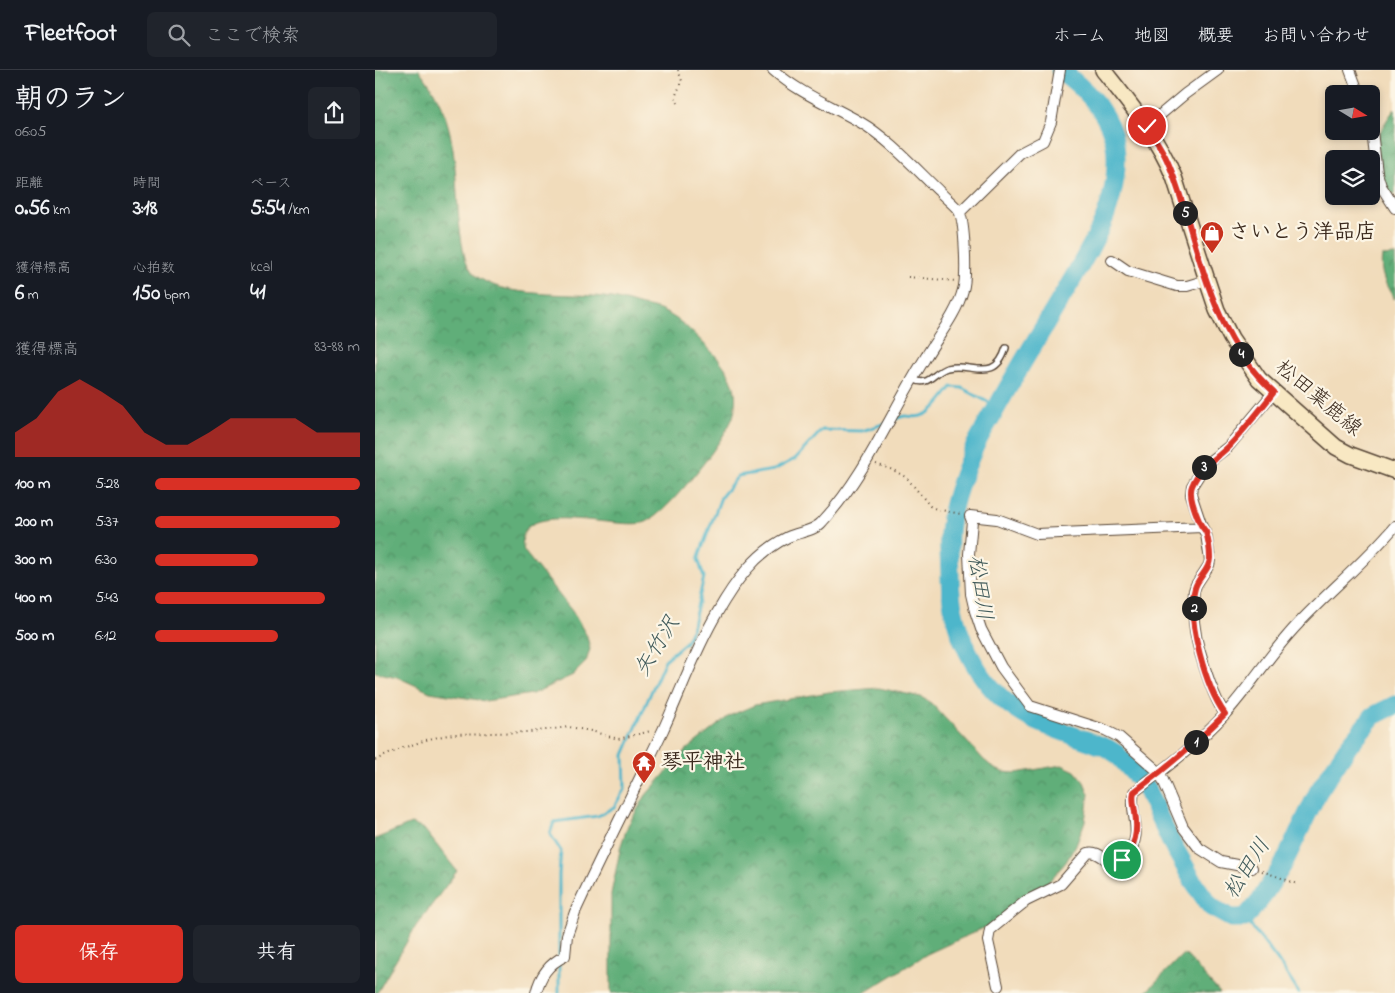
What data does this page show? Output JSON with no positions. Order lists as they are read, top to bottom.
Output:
{
  "streets": {
    "main road": ["松田葉鹿線"]
  },
  "water": ["松田川", "矢竹沢"],
  "places": {
    "shop": ["さいとう洋品店"],
    "temple": ["琴平神社"]
  },
  "north": "right",
  "page": {
    "header": "Fleetfoot",
    "search": "ここで検索",
    "nav": [
      "ホーム",
      "地図",
      "概要",
      "お問い合わせ"
    ],
    "heading": ["朝のラン", "06:05"],
    "stats": [
      ["距離", "0.56 km"],
      ["時間", "3:18"],
      ["ペース", "5:54 /km"],
      ["獲得標高", "6 m"],
      ["心拍数", "150 bpm"],
      ["kcal", "41"]
    ],
    "pins": [
      "5",
      "4",
      "3",
      "2",
      "1"
    ],
    "chart": ["獲得標高", "83–88 m"],
    "list": [
      {
        "name": "100 m",
        "note": "5:28"
      },
      {
        "name": "200 m",
        "note": "5:37"
      },
      {
        "name": "300 m",
        "note": "6:30"
      },
      {
        "name": "400 m",
        "note": "5:43"
      },
      {
        "name": "500 m",
        "note": "6:12"
      }
    ],
    "buttons": ["保存", "共有"]
  }
}
